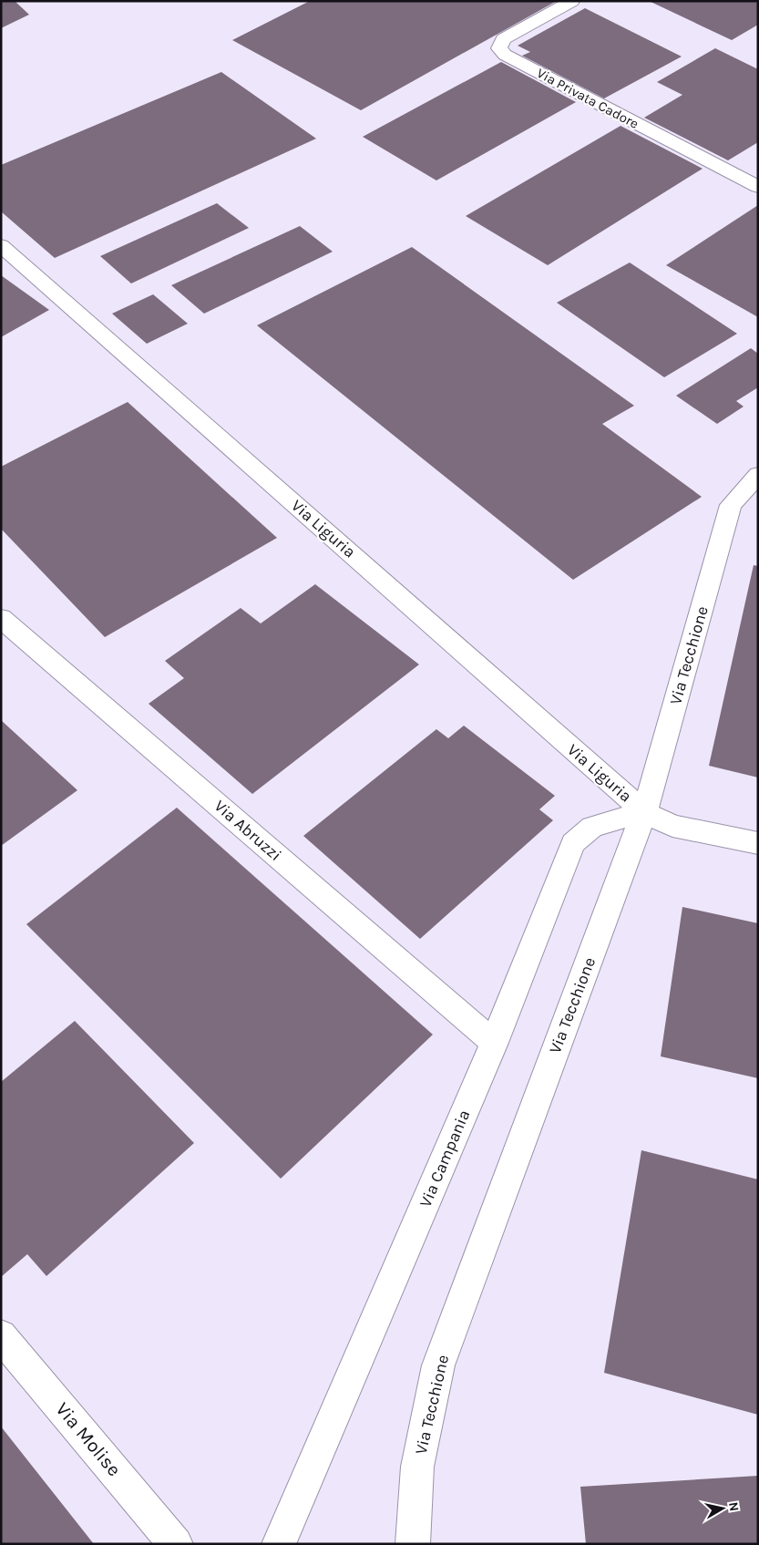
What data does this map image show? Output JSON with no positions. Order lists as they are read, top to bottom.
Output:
{
  "streets": {
    "street": [
      "Via Privata Cadore",
      "Via Liguria",
      "Via Tecchione",
      "Via Abruzzi",
      "Via Campania",
      "Via Molise"
    ]
  },
  "crossings": [
    ["Via Liguria", "Via Tecchione"],
    ["Via Liguria", "Via Campania"],
    ["Via Tecchione", "Via Campania"],
    ["Via Abruzzi", "Via Campania"]
  ],
  "north": "right"
}
